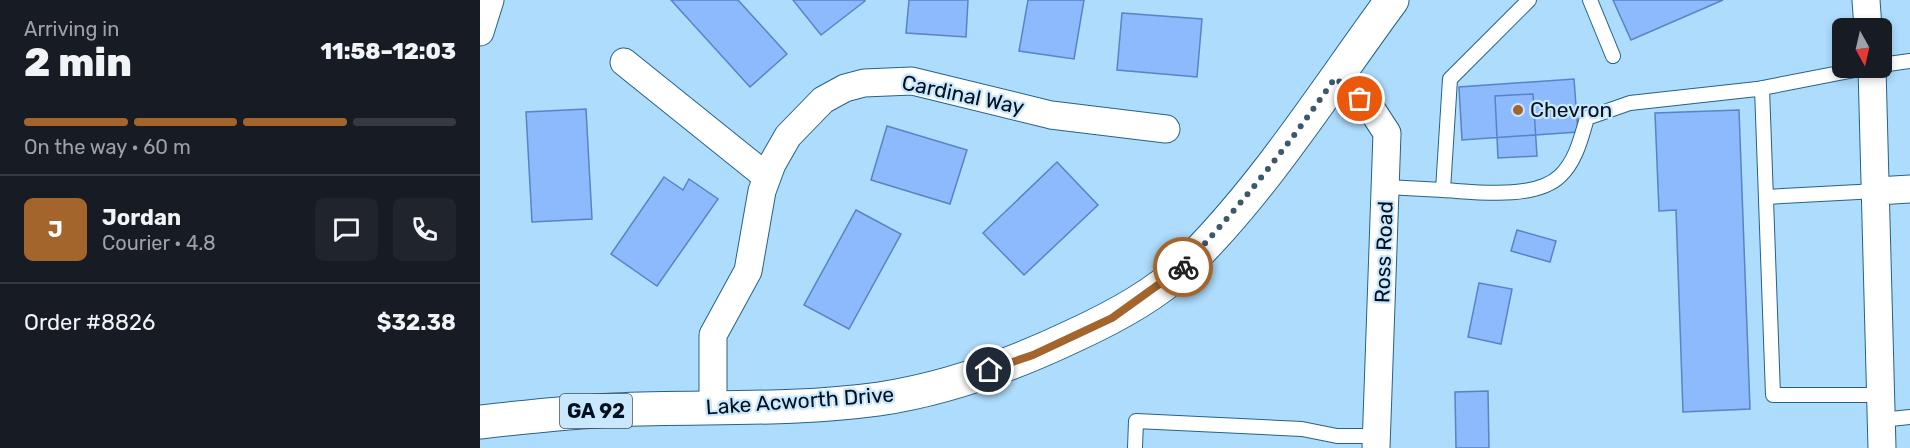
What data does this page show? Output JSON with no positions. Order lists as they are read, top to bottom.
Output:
{
  "streets": {
    "main road": ["Lake Acworth Drive", "GA 92"],
    "street": ["Cardinal Way", "Ross Road"]
  },
  "crossings": [
    ["Cardinal Way", "Lake Acworth Drive"],
    ["Ross Road", "Lake Acworth Drive"]
  ],
  "places": ["Chevron"],
  "north": "bottom",
  "page": {
    "heading": ["2 min", "Arriving in", "11:58–12:03"],
    "panel": [
      "Jordan",
      "Courier · 4.8",
      "Order #8826",
      "$32.38"
    ],
    "bar": "On the way · 60 m",
    "round": "J"
  }
}
